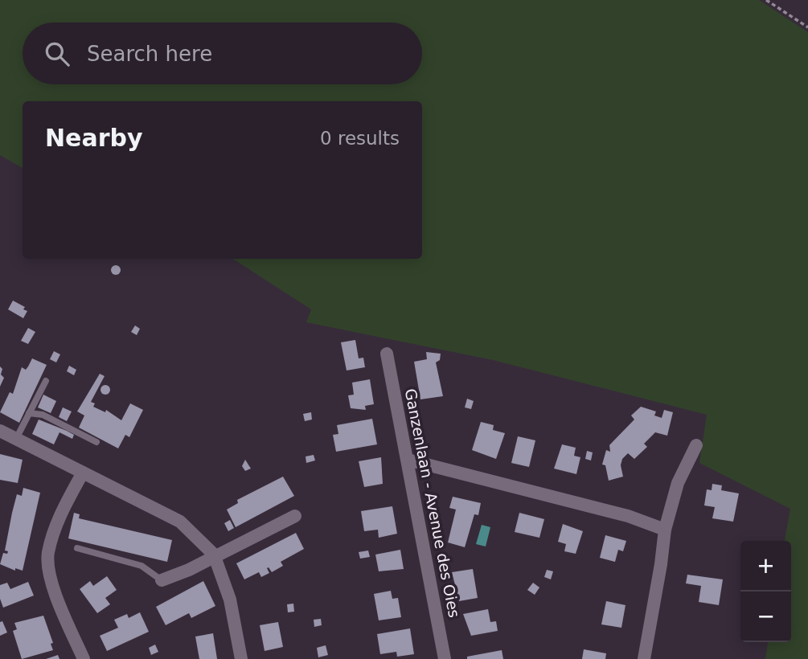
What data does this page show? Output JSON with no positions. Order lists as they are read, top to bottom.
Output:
{
  "streets": {
    "street": ["Ganzenlaan - Avenue des Oies"]
  },
  "page": {
    "search": "Search here",
    "heading": ["Nearby", "0 results"],
    "map_buttons": ["+", "−"]
  }
}
